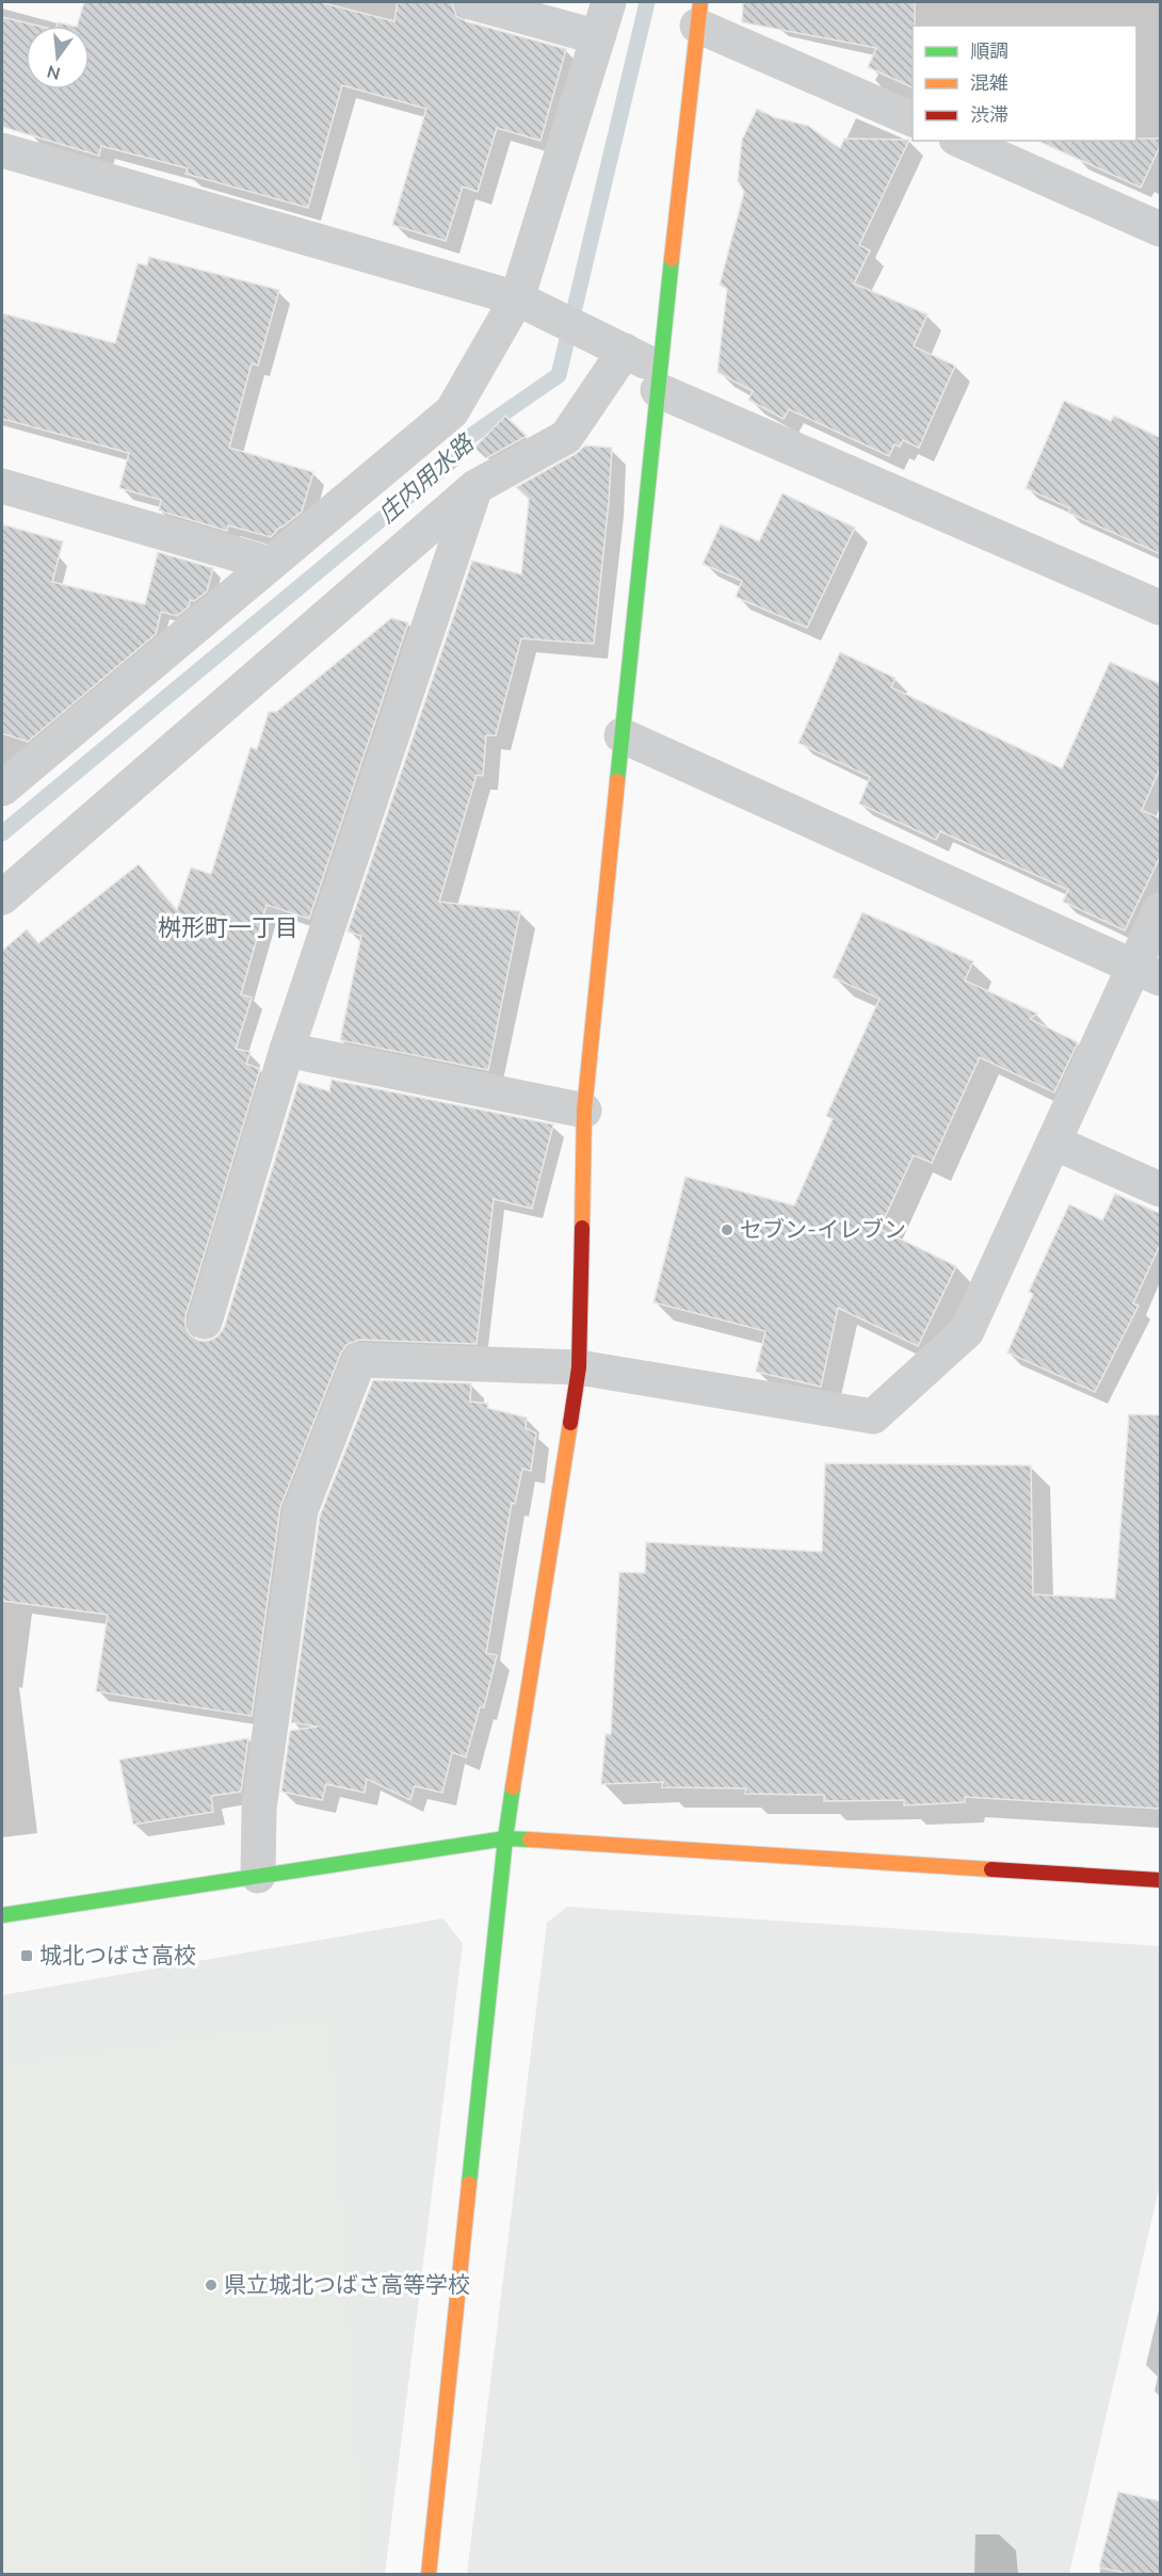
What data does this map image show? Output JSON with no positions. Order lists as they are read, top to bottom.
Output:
{
  "districts": ["桝形町一丁目"],
  "water": ["庄内用水路"],
  "places": {
    "other": ["セブン-イレブン", "県立城北つばさ高等学校"],
    "transit": ["城北つばさ高校"]
  },
  "legend": ["順調", "混雑", "渋滞"],
  "north": "bottom"
}
